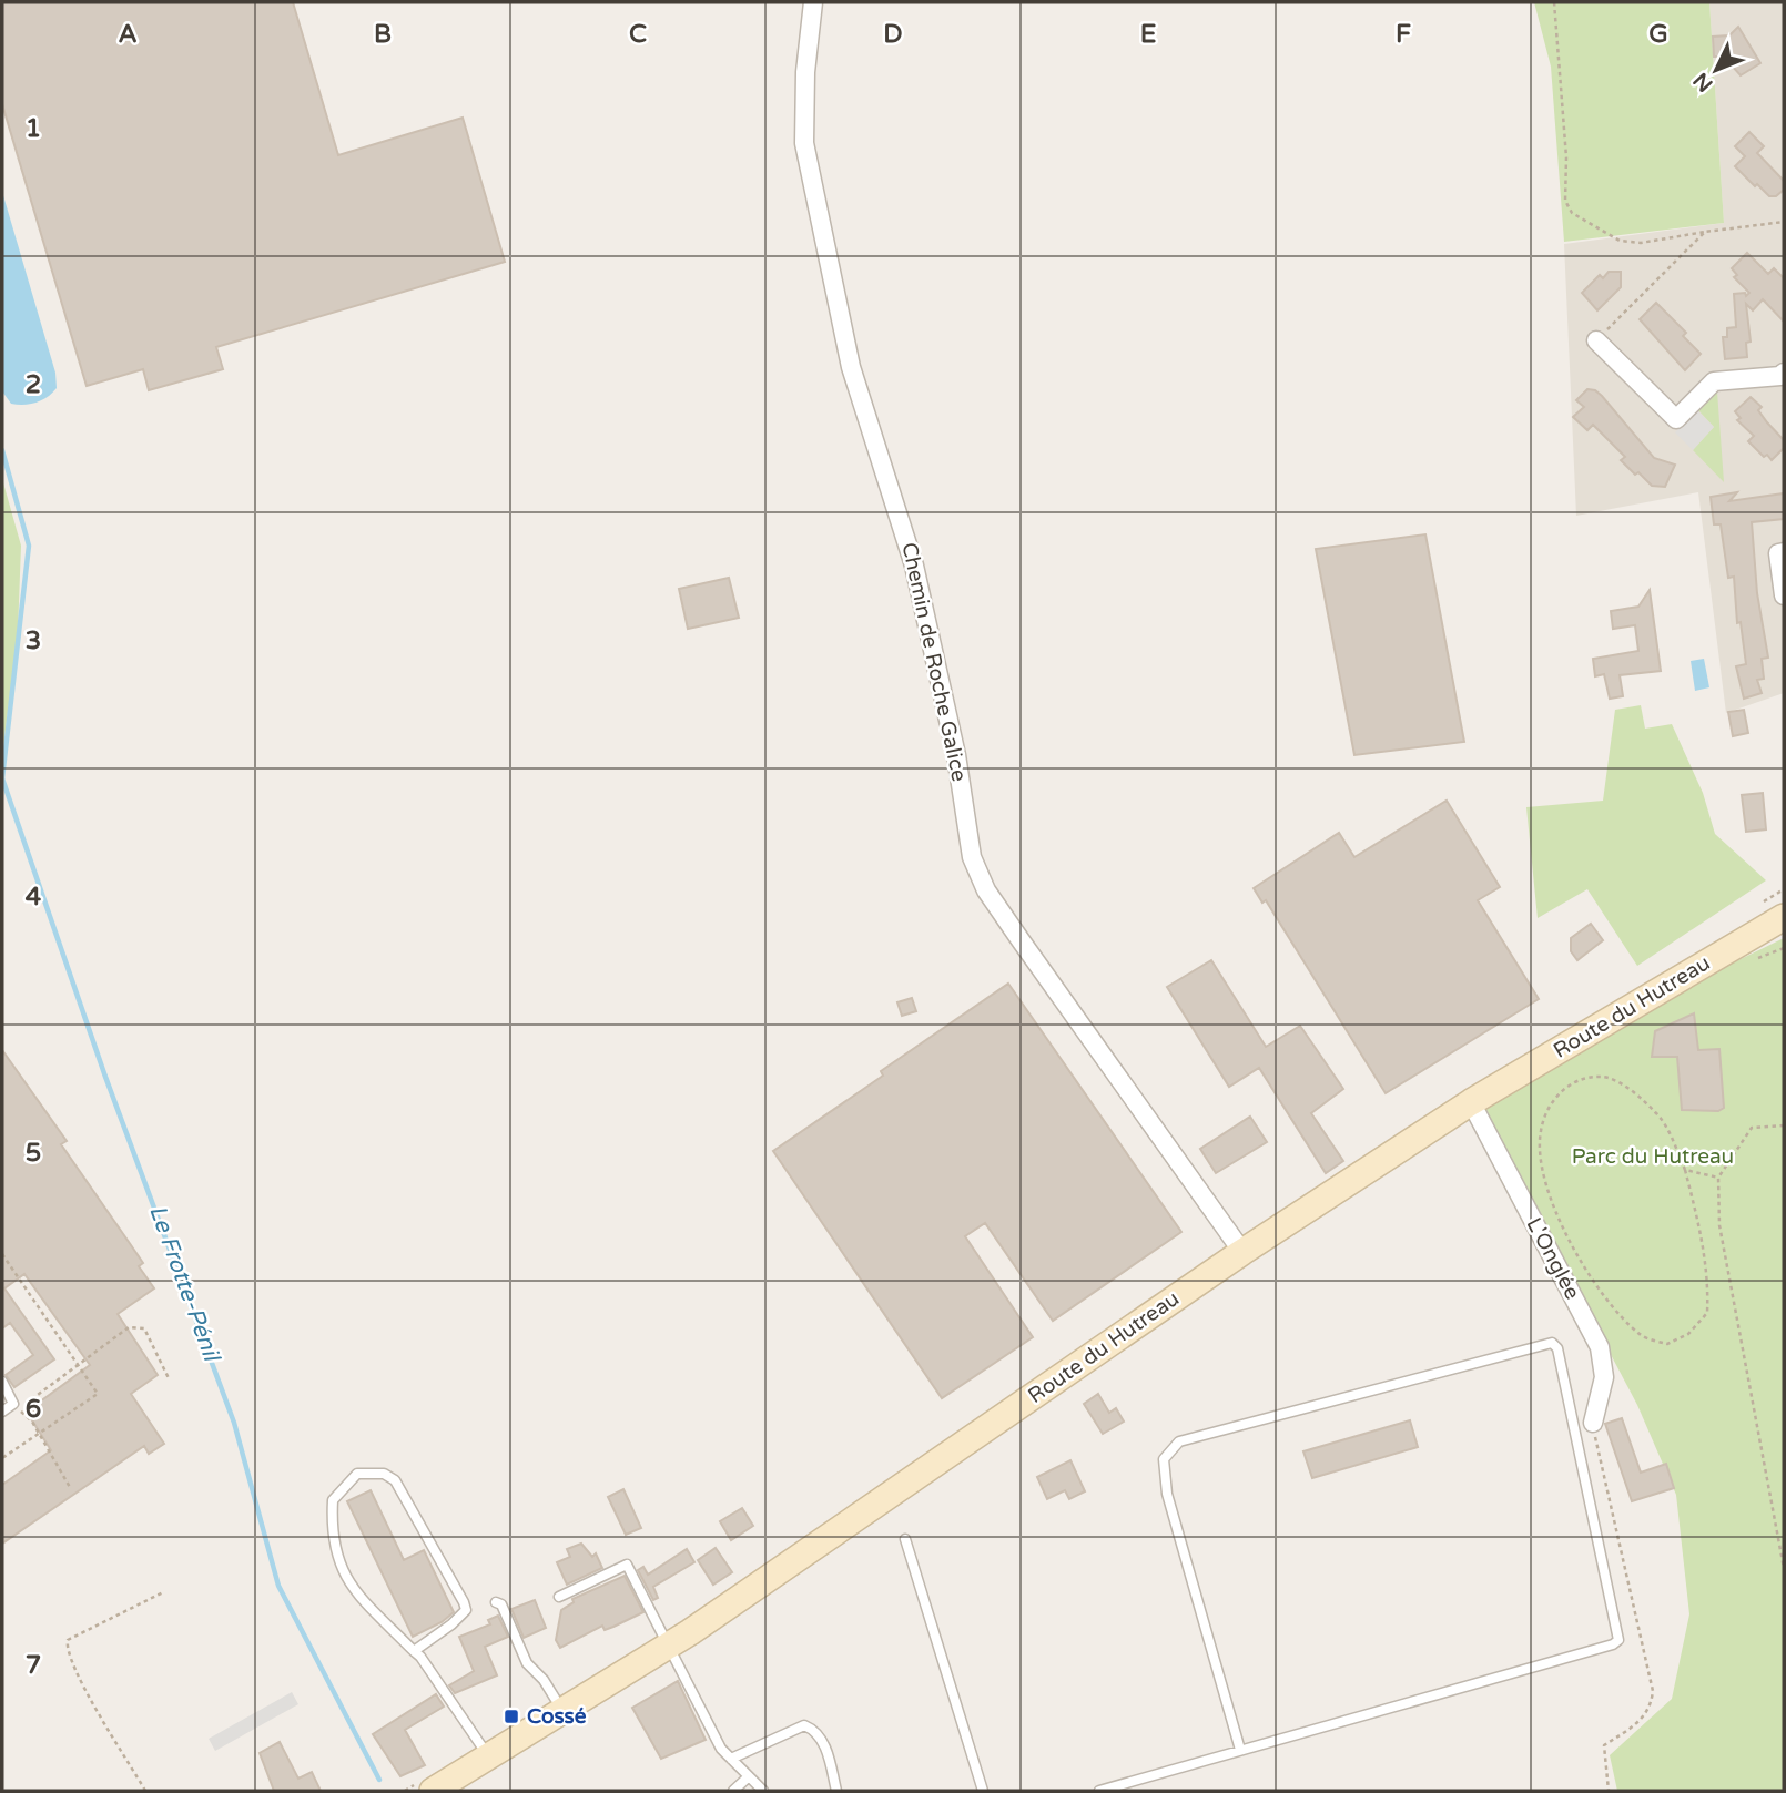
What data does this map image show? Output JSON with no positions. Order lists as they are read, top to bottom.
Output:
{
  "streets": {
    "street": ["Chemin de Roche Galice", "Route du Hutreau", "L'Onglée"]
  },
  "crossings": [
    ["Chemin de Roche Galice", "Route du Hutreau"],
    ["Route du Hutreau", "L'Onglée"]
  ],
  "water": ["Le Frotte-Pénil"],
  "parks": ["Parc du Hutreau"],
  "places": {
    "transit": ["Cossé"]
  },
  "north": "bottom left",
  "grid": {
    "columns": [
      "A",
      "B",
      "C",
      "D",
      "E",
      "F",
      "G"
    ],
    "rows": [
      "1",
      "2",
      "3",
      "4",
      "5",
      "6",
      "7"
    ]
  }
}
